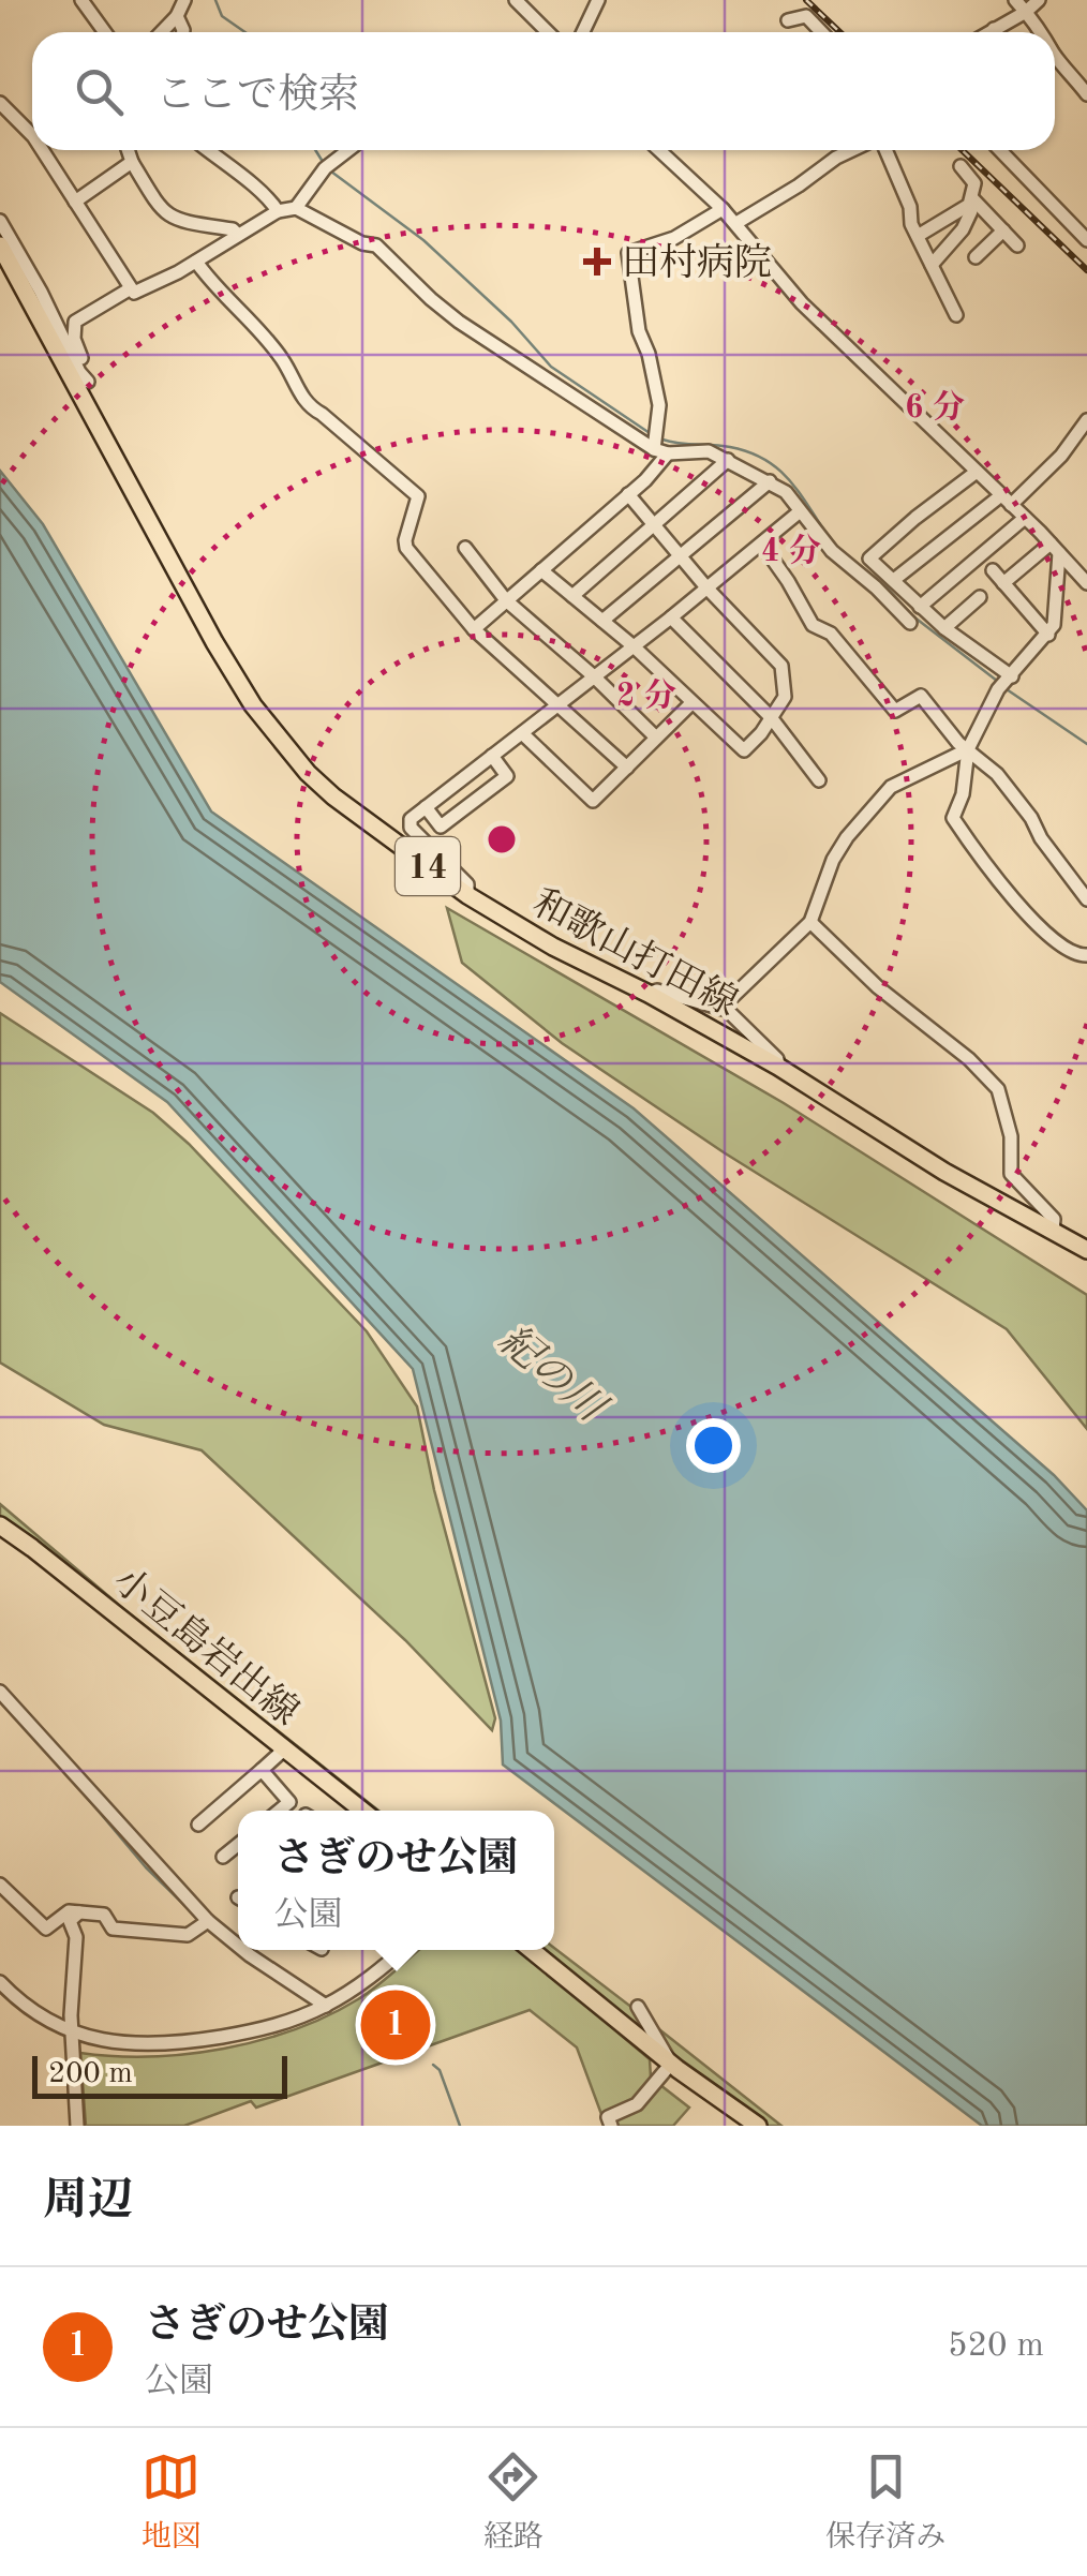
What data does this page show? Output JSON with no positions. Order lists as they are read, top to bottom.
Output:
{
  "streets": {
    "main road": ["14", "和歌山打田線", "小豆島岩出線"]
  },
  "water": ["紀の川"],
  "places": {
    "health": ["田村病院"]
  },
  "scale_bar": "200 m",
  "page": {
    "search": "ここで検索",
    "popup": ["さぎのせ公園", "公園"],
    "pins": "1",
    "scale": "200 m",
    "heading": "周辺",
    "list": [
      {
        "mark": "1",
        "name": "さぎのせ公園",
        "note": "公園",
        "value": "520 m"
      }
    ],
    "nav": ["地図", "経路", "保存済み"]
  },
  "rings": ["6 分", "4 分", "2 分"]
}
